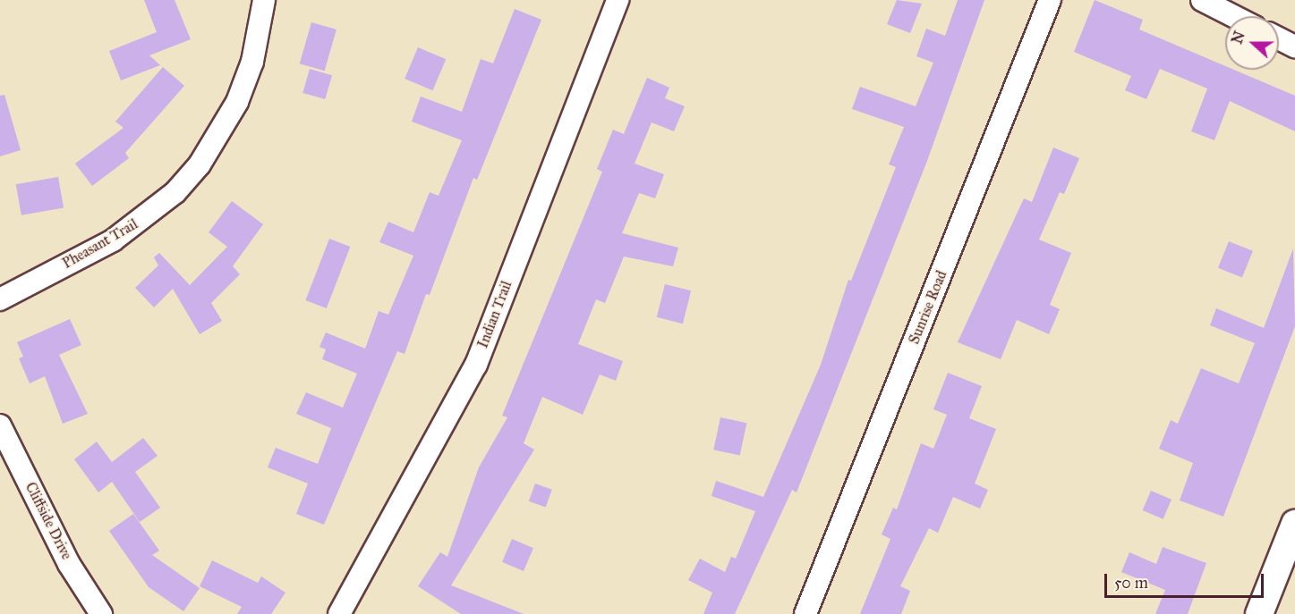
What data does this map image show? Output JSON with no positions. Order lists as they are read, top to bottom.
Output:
{
  "streets": {
    "street": [
      "Pheasant Trail",
      "Sunrise Road",
      "Indian Trail",
      "Cliffside Drive"
    ]
  },
  "scale_bar": "50 m",
  "north": "left"
}
